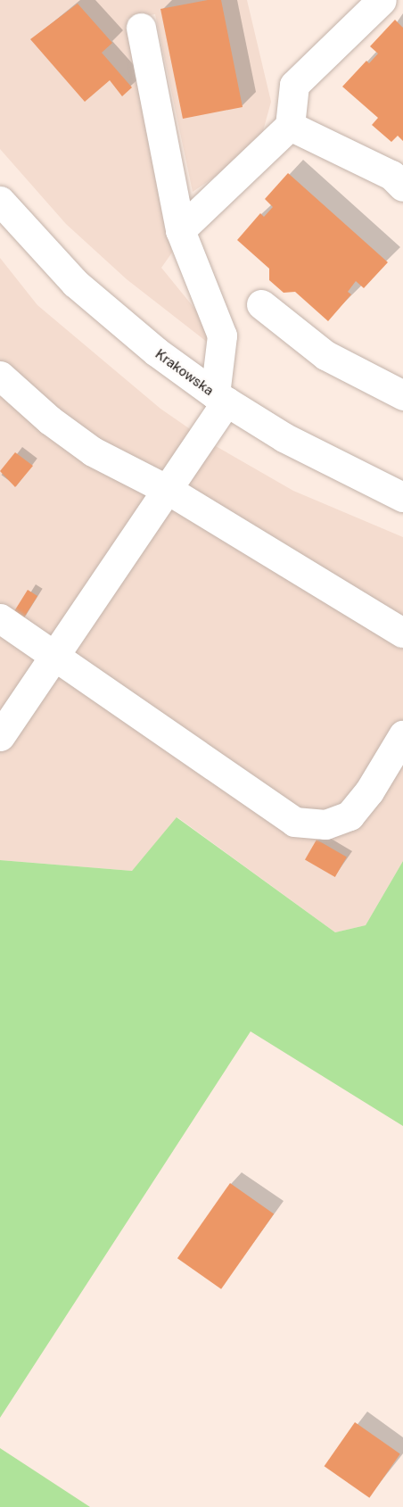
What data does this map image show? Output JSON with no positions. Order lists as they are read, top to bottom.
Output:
{
  "streets": {
    "main road": ["Krakowska"]
  }
}
